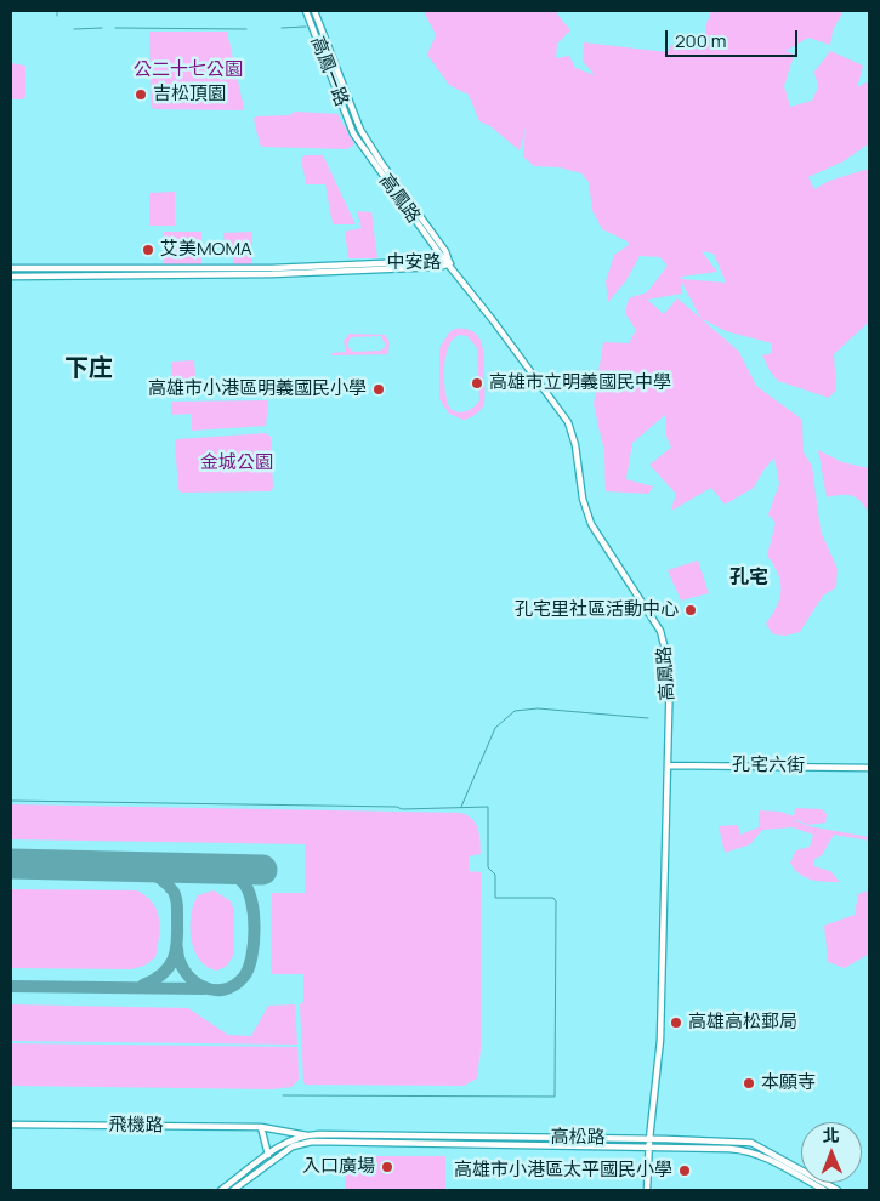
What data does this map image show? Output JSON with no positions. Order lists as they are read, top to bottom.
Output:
{
  "streets": {
    "street": [
      "高鳳一路",
      "高鳳路",
      "中安路",
      "孔宅六街",
      "飛機路",
      "高松路"
    ]
  },
  "crossings": [
    ["高鳳一路", "高鳳路"],
    ["高鳳路", "中安路"],
    ["高鳳路", "孔宅六街"],
    ["高鳳路", "高松路"],
    ["飛機路", "高松路"]
  ],
  "districts": ["下庄", "孔宅"],
  "parks": ["公二十七公園", "金城公園"],
  "places": [
    "吉松頂園",
    "艾美MOMA",
    "高雄市立明義國民中學",
    "高雄市小港區明義國民小學",
    "孔宅里社區活動中心",
    "高雄高松郵局",
    "本願寺",
    "入口廣場",
    "高雄市小港區太平國民小學"
  ],
  "scale_bar": "200 m",
  "north": "top"
}
